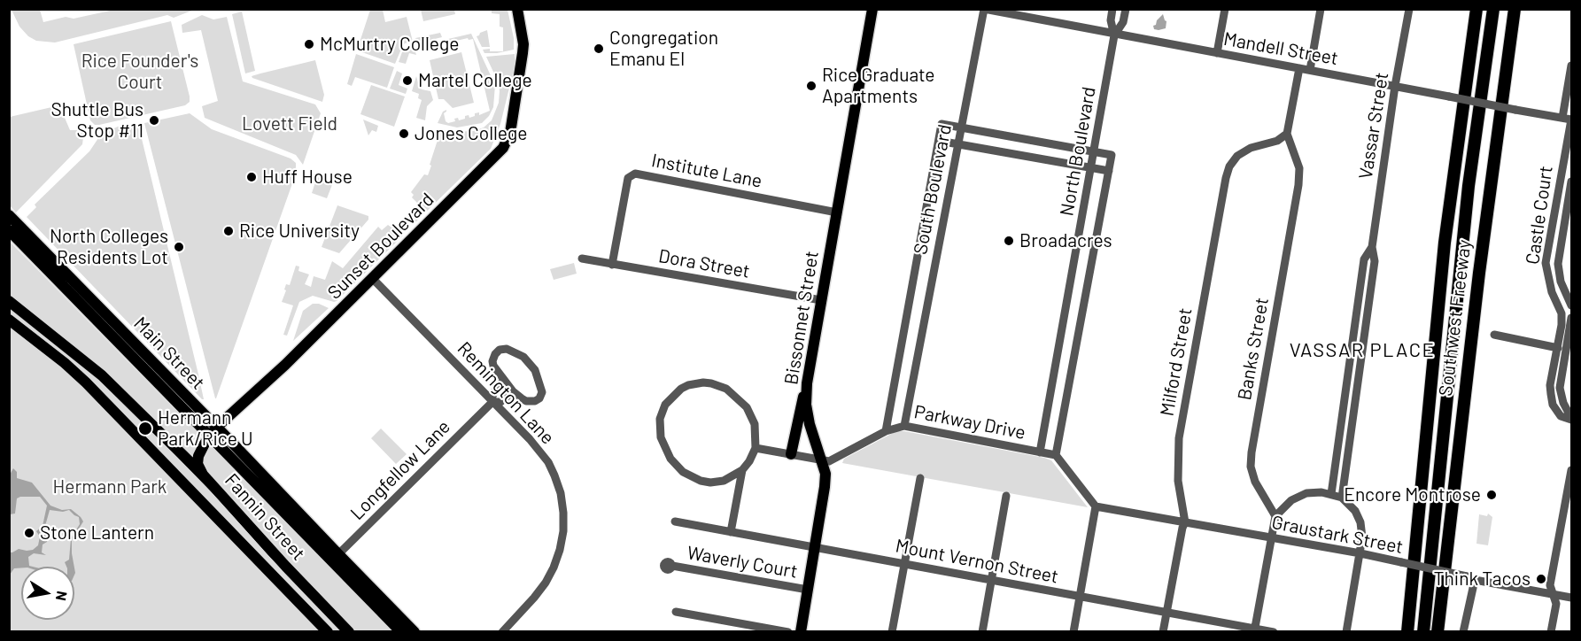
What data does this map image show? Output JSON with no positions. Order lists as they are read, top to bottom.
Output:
{
  "streets": {
    "highway": ["Southwest Freeway"],
    "main road": [
      "Sunset Boulevard",
      "Bissonnet Street",
      "Main Street",
      "Fannin Street"
    ],
    "street": [
      "Mandell Street",
      "Vassar Street",
      "North Boulevard",
      "Institute Lane",
      "South Boulevard",
      "Castle Court",
      "Dora Street",
      "Banks Street",
      "Milford Street",
      "Remington Lane",
      "Parkway Drive",
      "Longfellow Lane",
      "Graustark Street",
      "Mount Vernon Street",
      "Waverly Court"
    ]
  },
  "crossings": [
    ["Mandell Street", "Vassar Street"],
    ["Mandell Street", "North Boulevard"],
    ["Mandell Street", "South Boulevard"],
    ["Mandell Street", "Castle Court"],
    ["North Boulevard", "Parkway Drive"],
    ["Institute Lane", "Dora Street"],
    ["Institute Lane", "Bissonnet Street"],
    ["South Boulevard", "Parkway Drive"],
    ["Sunset Boulevard", "Main Street"],
    ["Sunset Boulevard", "Remington Lane"],
    ["Sunset Boulevard", "Fannin Street"],
    ["Dora Street", "Bissonnet Street"],
    ["Bissonnet Street", "Parkway Drive"],
    ["Bissonnet Street", "Mount Vernon Street"],
    ["Bissonnet Street", "Waverly Court"],
    ["Banks Street", "Milford Street"],
    ["Main Street", "Longfellow Lane"],
    ["Milford Street", "Graustark Street"],
    ["Milford Street", "Mount Vernon Street"],
    ["Remington Lane", "Longfellow Lane"]
  ],
  "districts": ["VASSAR PLACE"],
  "parks": ["Rice Founder's Court", "Lovett Field", "Hermann Park"],
  "places": [
    "McMurtry College",
    "Congregation Emanu El",
    "Martel College",
    "Rice Graduate Apartments",
    "Shuttle Bus Stop #11",
    "Jones College",
    "Huff House",
    "Rice University",
    "Broadacres",
    "North Colleges Residents Lot",
    "Hermann Park/Rice U",
    "Encore Montrose",
    "Stone Lantern",
    "Think Tacos"
  ],
  "north": "right"
}
